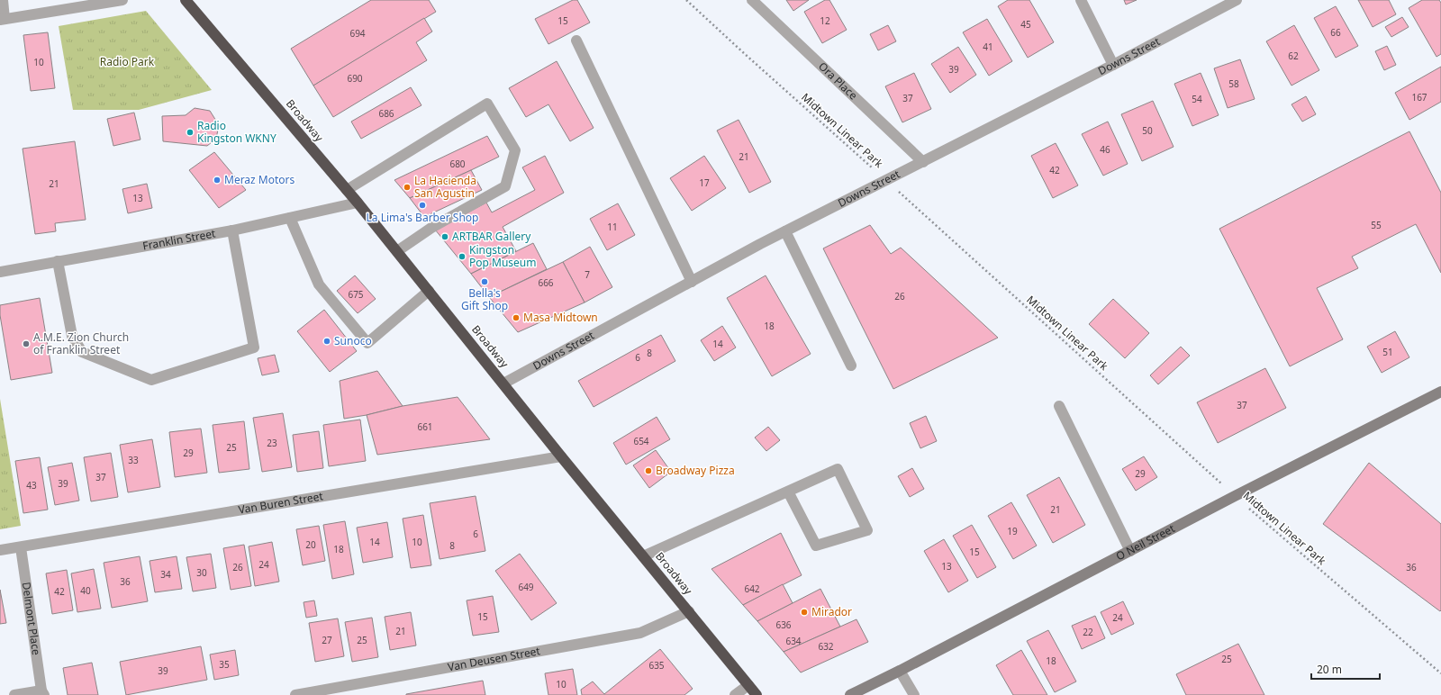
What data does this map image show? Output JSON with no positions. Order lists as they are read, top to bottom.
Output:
{
  "streets": {
    "highway": ["Broadway"],
    "street": [
      "Downs Street",
      "Ora Place",
      "Franklin Street",
      "Van Buren Street",
      "O Neil Street",
      "Delmont Place",
      "Van Deusen Street"
    ],
    "path": ["Midtown Linear Park"]
  },
  "crossings": [
    ["Downs Street", "Ora Place"],
    ["Downs Street", "Broadway"],
    ["Downs Street", "Midtown Linear Park"],
    ["Broadway", "Franklin Street"],
    ["Broadway", "Van Buren Street"],
    ["Broadway", "Van Deusen Street"],
    ["Midtown Linear Park", "O Neil Street"],
    ["Van Buren Street", "Delmont Place"]
  ],
  "parks": ["Radio Park"],
  "places": [
    "Radio Kingston WKNY",
    "Meraz Motors",
    "La Hacienda San Agustin",
    "La Lima's Barber Shop",
    "ARTBAR Gallery",
    "Kingston Pop Museum",
    "Bella's Gift Shop",
    "Masa Midtown",
    "Sunoco",
    "A.M.E. Zion Church of Franklin Street",
    "Broadway Pizza",
    "Mirador"
  ],
  "house_numbers": [
    "15",
    "12",
    "45",
    "66",
    "694",
    "41",
    "62",
    "10",
    "39",
    "690",
    "58",
    "167",
    "37",
    "54",
    "686",
    "50",
    "46",
    "21",
    "680",
    "42",
    "17",
    "21",
    "13",
    "55",
    "11",
    "7",
    "666",
    "675",
    "26",
    "18",
    "14",
    "51",
    "8",
    "6",
    "37",
    "661",
    "654",
    "23",
    "25",
    "29",
    "33",
    "29",
    "37",
    "39",
    "43",
    "21",
    "19",
    "6",
    "14",
    "10",
    "20",
    "8",
    "18",
    "15",
    "24",
    "13",
    "26",
    "36",
    "30",
    "34",
    "36",
    "649",
    "642",
    "40",
    "42",
    "15",
    "24",
    "636",
    "21",
    "22",
    "27",
    "25",
    "634",
    "632",
    "25",
    "18",
    "35",
    "635",
    "39",
    "10"
  ],
  "scale_bar": "20 m"
}
